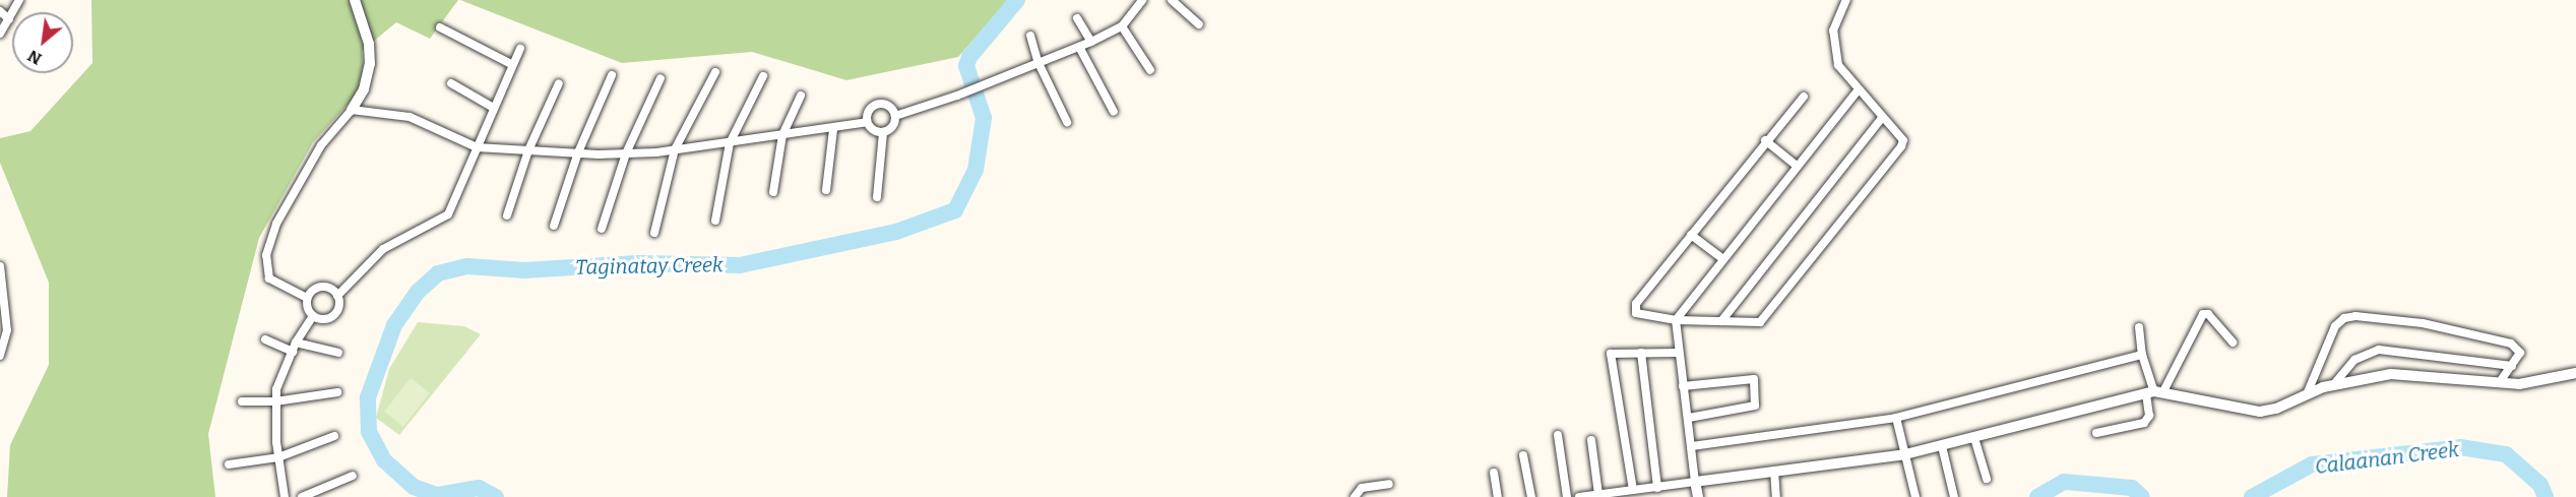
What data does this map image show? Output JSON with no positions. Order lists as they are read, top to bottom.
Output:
{
  "water": ["Taginatay Creek", "Calaanan Creek"],
  "north": "bottom left"
}
